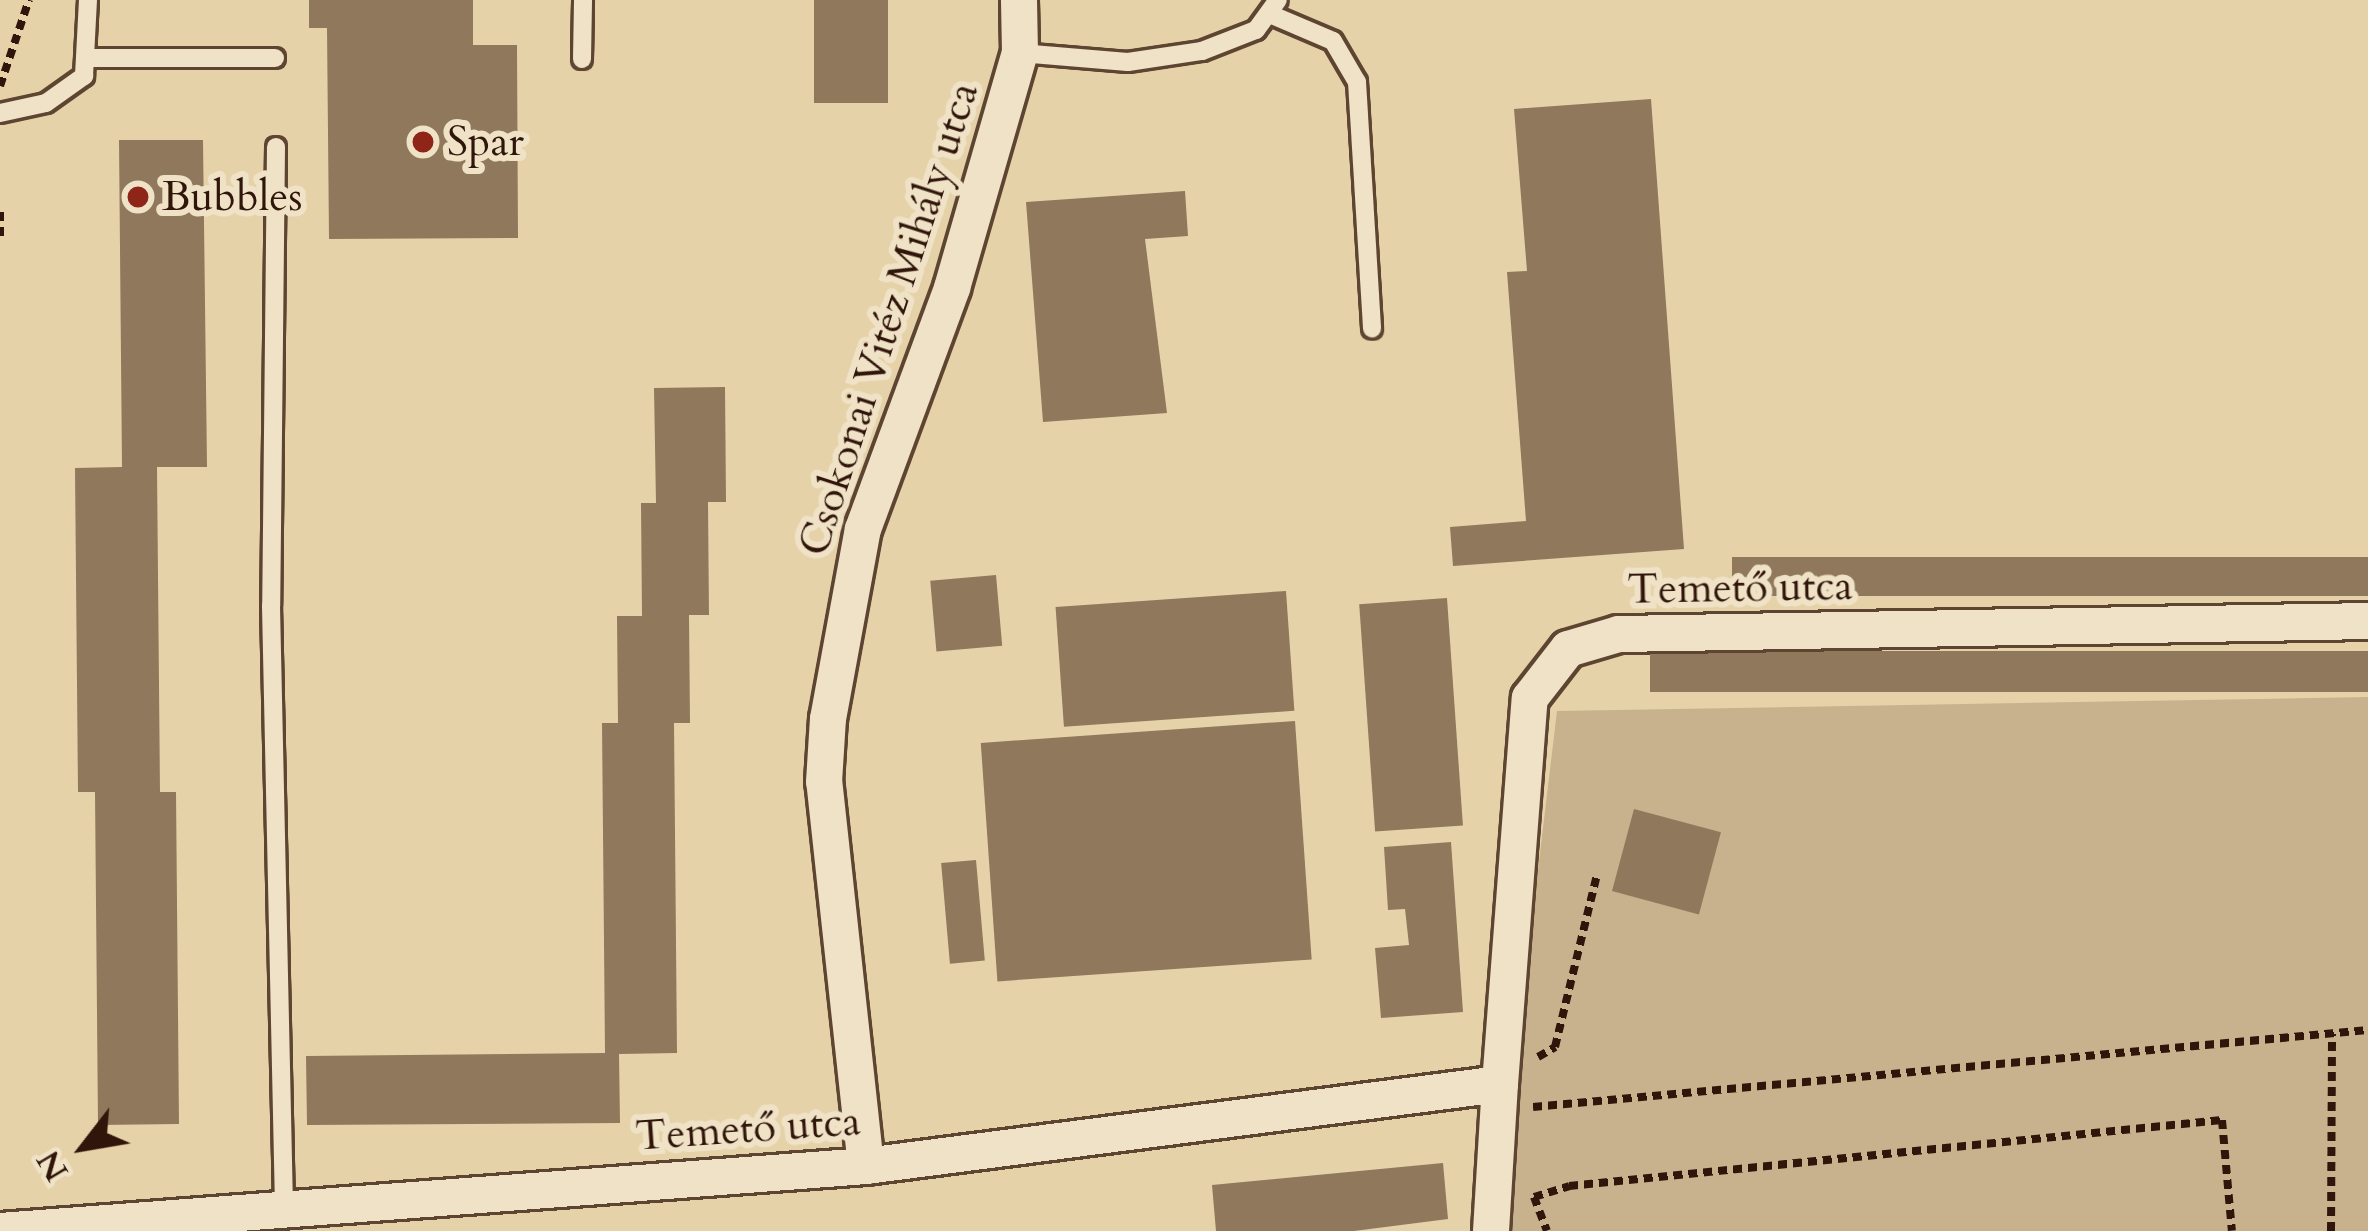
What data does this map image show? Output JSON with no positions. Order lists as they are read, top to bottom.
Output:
{
  "streets": {
    "street": ["Csokonai Vitéz Mihály utca", "Temető utca"]
  },
  "crossings": [
    ["Csokonai Vitéz Mihály utca", "Temető utca"]
  ],
  "places": ["Spar", "Bubbles"],
  "north": "bottom left"
}
